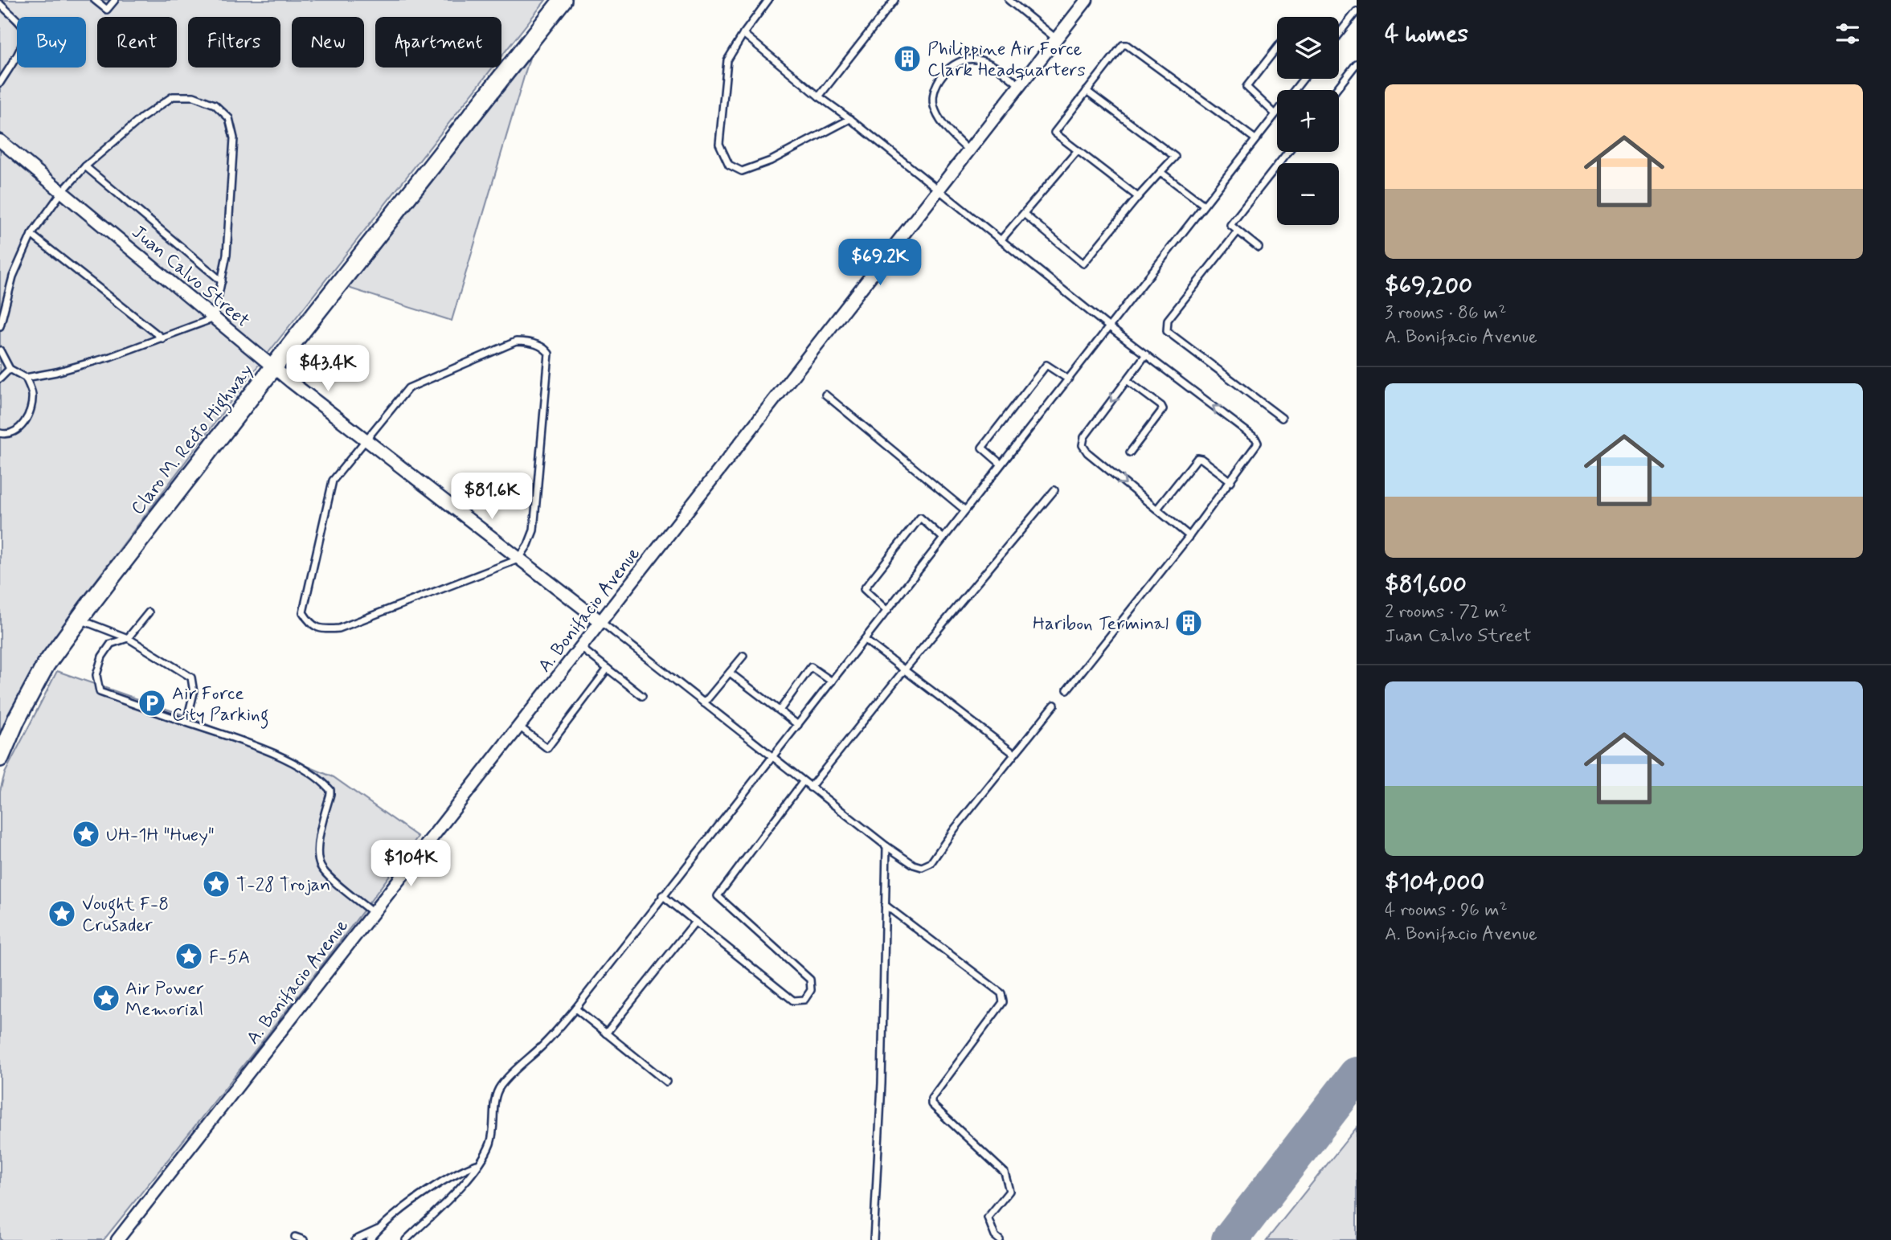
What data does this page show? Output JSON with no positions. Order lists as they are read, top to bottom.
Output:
{
  "streets": {
    "main road": ["Claro M. Recto Highway"],
    "street": ["Juan Calvo Street", "A. Bonifacio Avenue"]
  },
  "crossings": [
    ["Juan Calvo Street", "Claro M. Recto Highway"],
    ["Juan Calvo Street", "A. Bonifacio Avenue"]
  ],
  "places": {
    "building": ["Philippine Air Force Clark Headquarters", "Haribon Terminal"],
    "parking": ["Air Force City Parking"],
    "place": [
      "UH-1H \"Huey\"",
      "T-28 Trojan",
      "Vought F-8 Crusader",
      "F-5A",
      "Air Power Memorial"
    ]
  },
  "page": {
    "heading": "4 homes",
    "map_buttons": ["+", "−"],
    "chip": [
      "Buy",
      "Rent",
      "Filters",
      "New",
      "Apartment"
    ],
    "list": [
      {
        "name": "$69,200",
        "note": "3 rooms · 86 m² · A. Bonifacio Avenue"
      },
      {
        "name": "$81,600",
        "note": "2 rooms · 72 m² · Juan Calvo Street"
      },
      {
        "name": "$104,000",
        "note": "4 rooms · 96 m² · A. Bonifacio Avenue"
      }
    ],
    "price": [
      "$69.2K",
      "$43.4K",
      "$81.6K",
      "$104K"
    ]
  }
}
